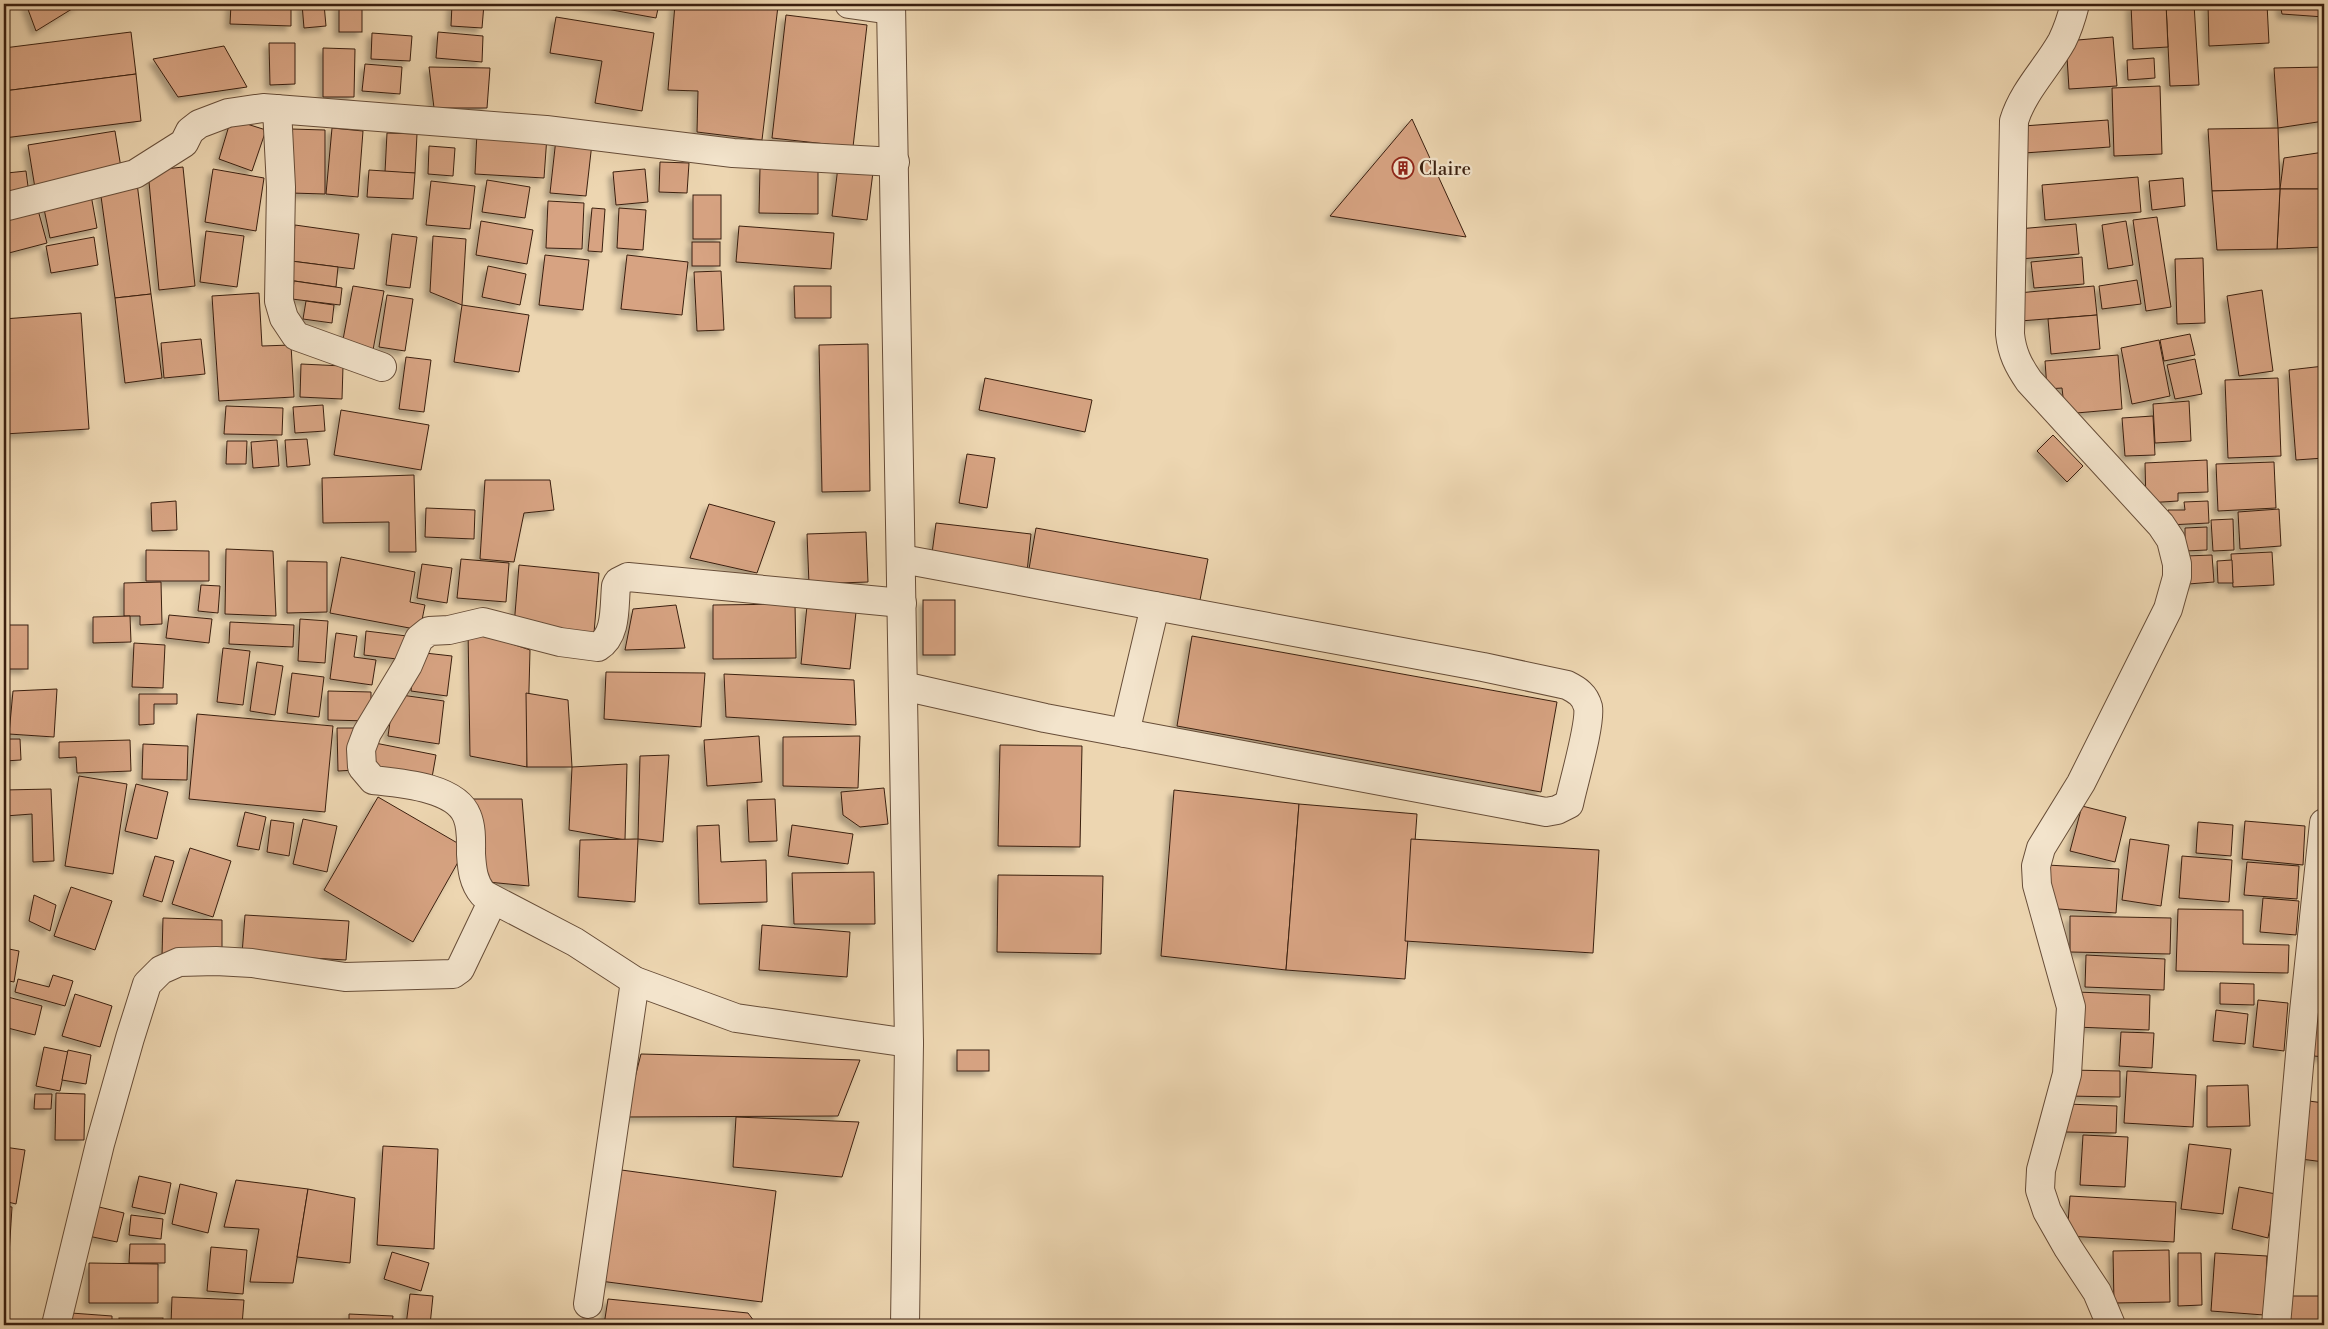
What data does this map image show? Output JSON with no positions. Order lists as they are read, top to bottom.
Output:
{
  "places": {
    "building": ["Claire"]
  }
}
